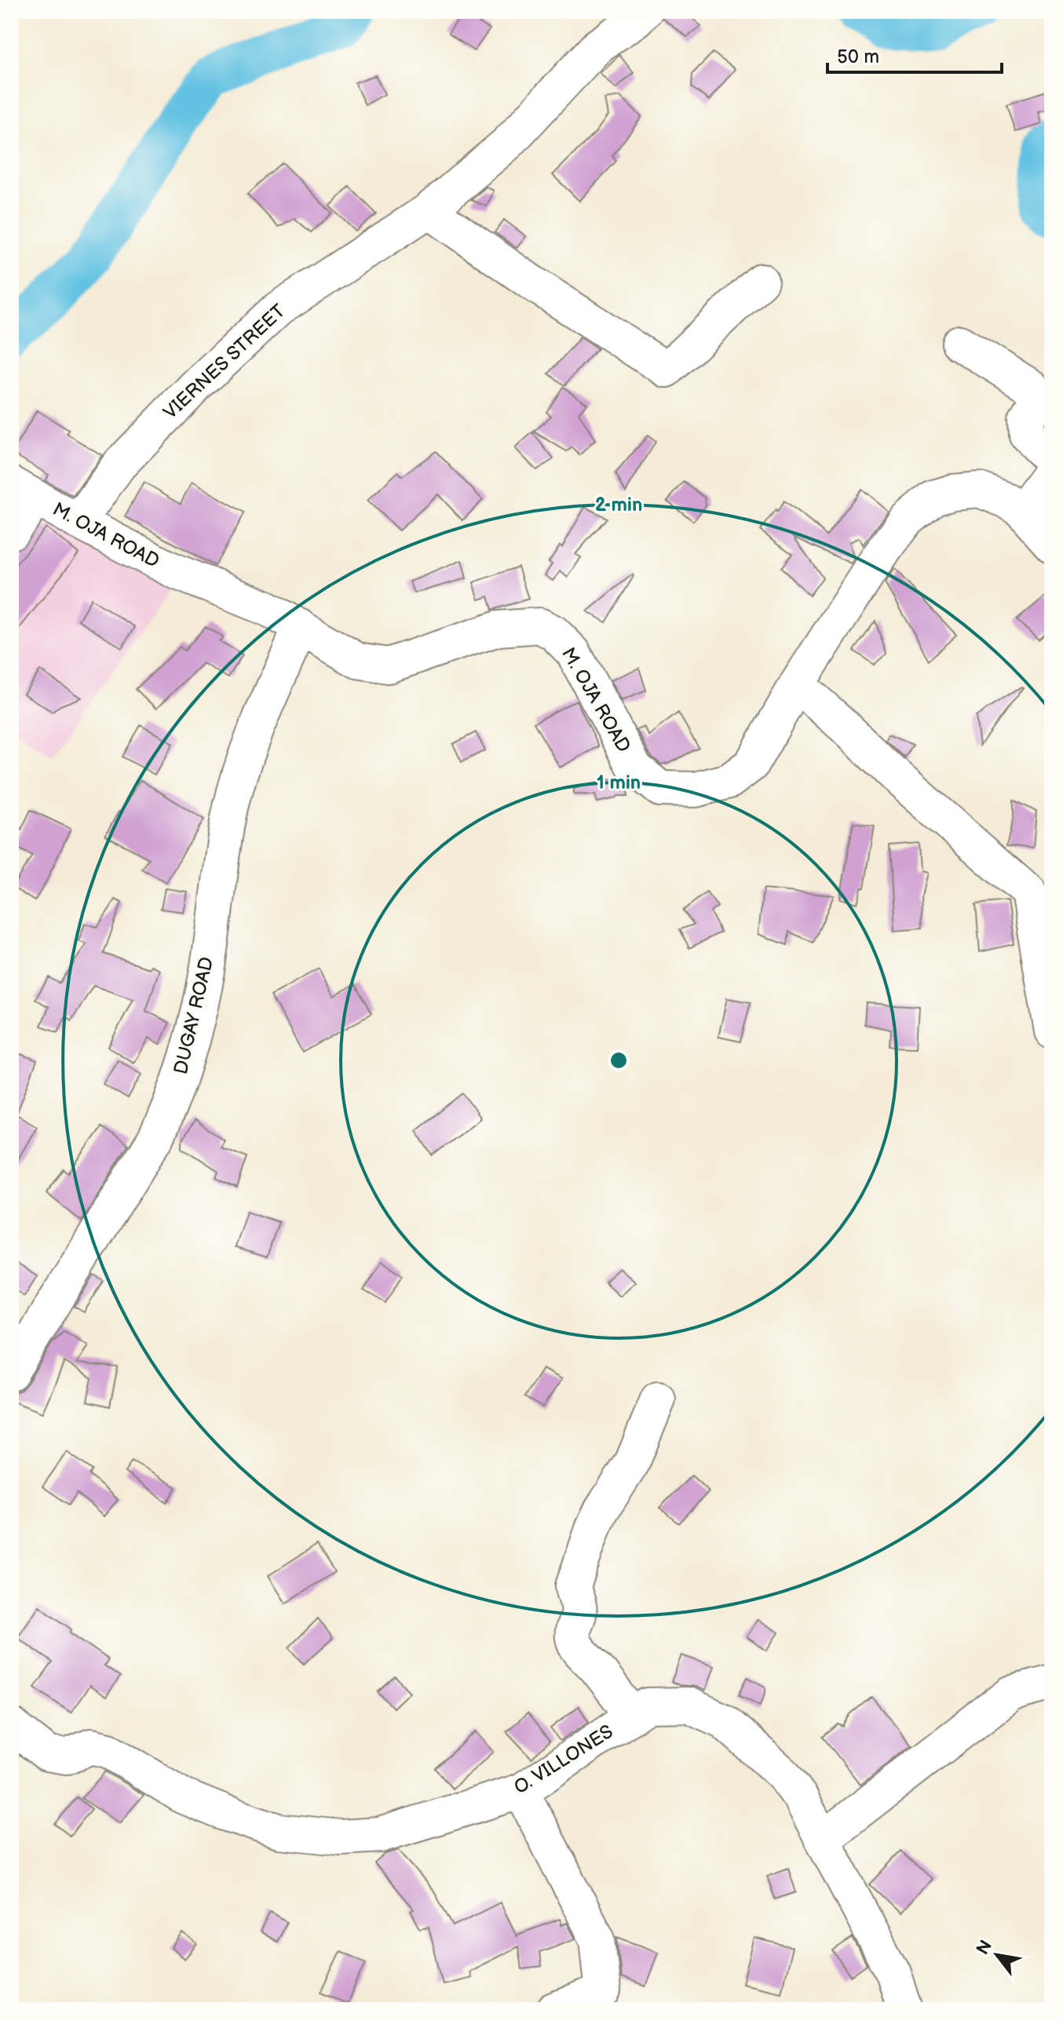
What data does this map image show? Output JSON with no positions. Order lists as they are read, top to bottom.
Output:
{
  "streets": {
    "street": [
      "VIERNES STREET",
      "M. OJA ROAD",
      "DUGAY ROAD",
      "O. VILLONES"
    ]
  },
  "crossings": [
    ["VIERNES STREET", "M. OJA ROAD"],
    ["M. OJA ROAD", "DUGAY ROAD"]
  ],
  "scale_bar": "50 m",
  "north": "top left",
  "rings": ["2 min", "1 min"]
}
